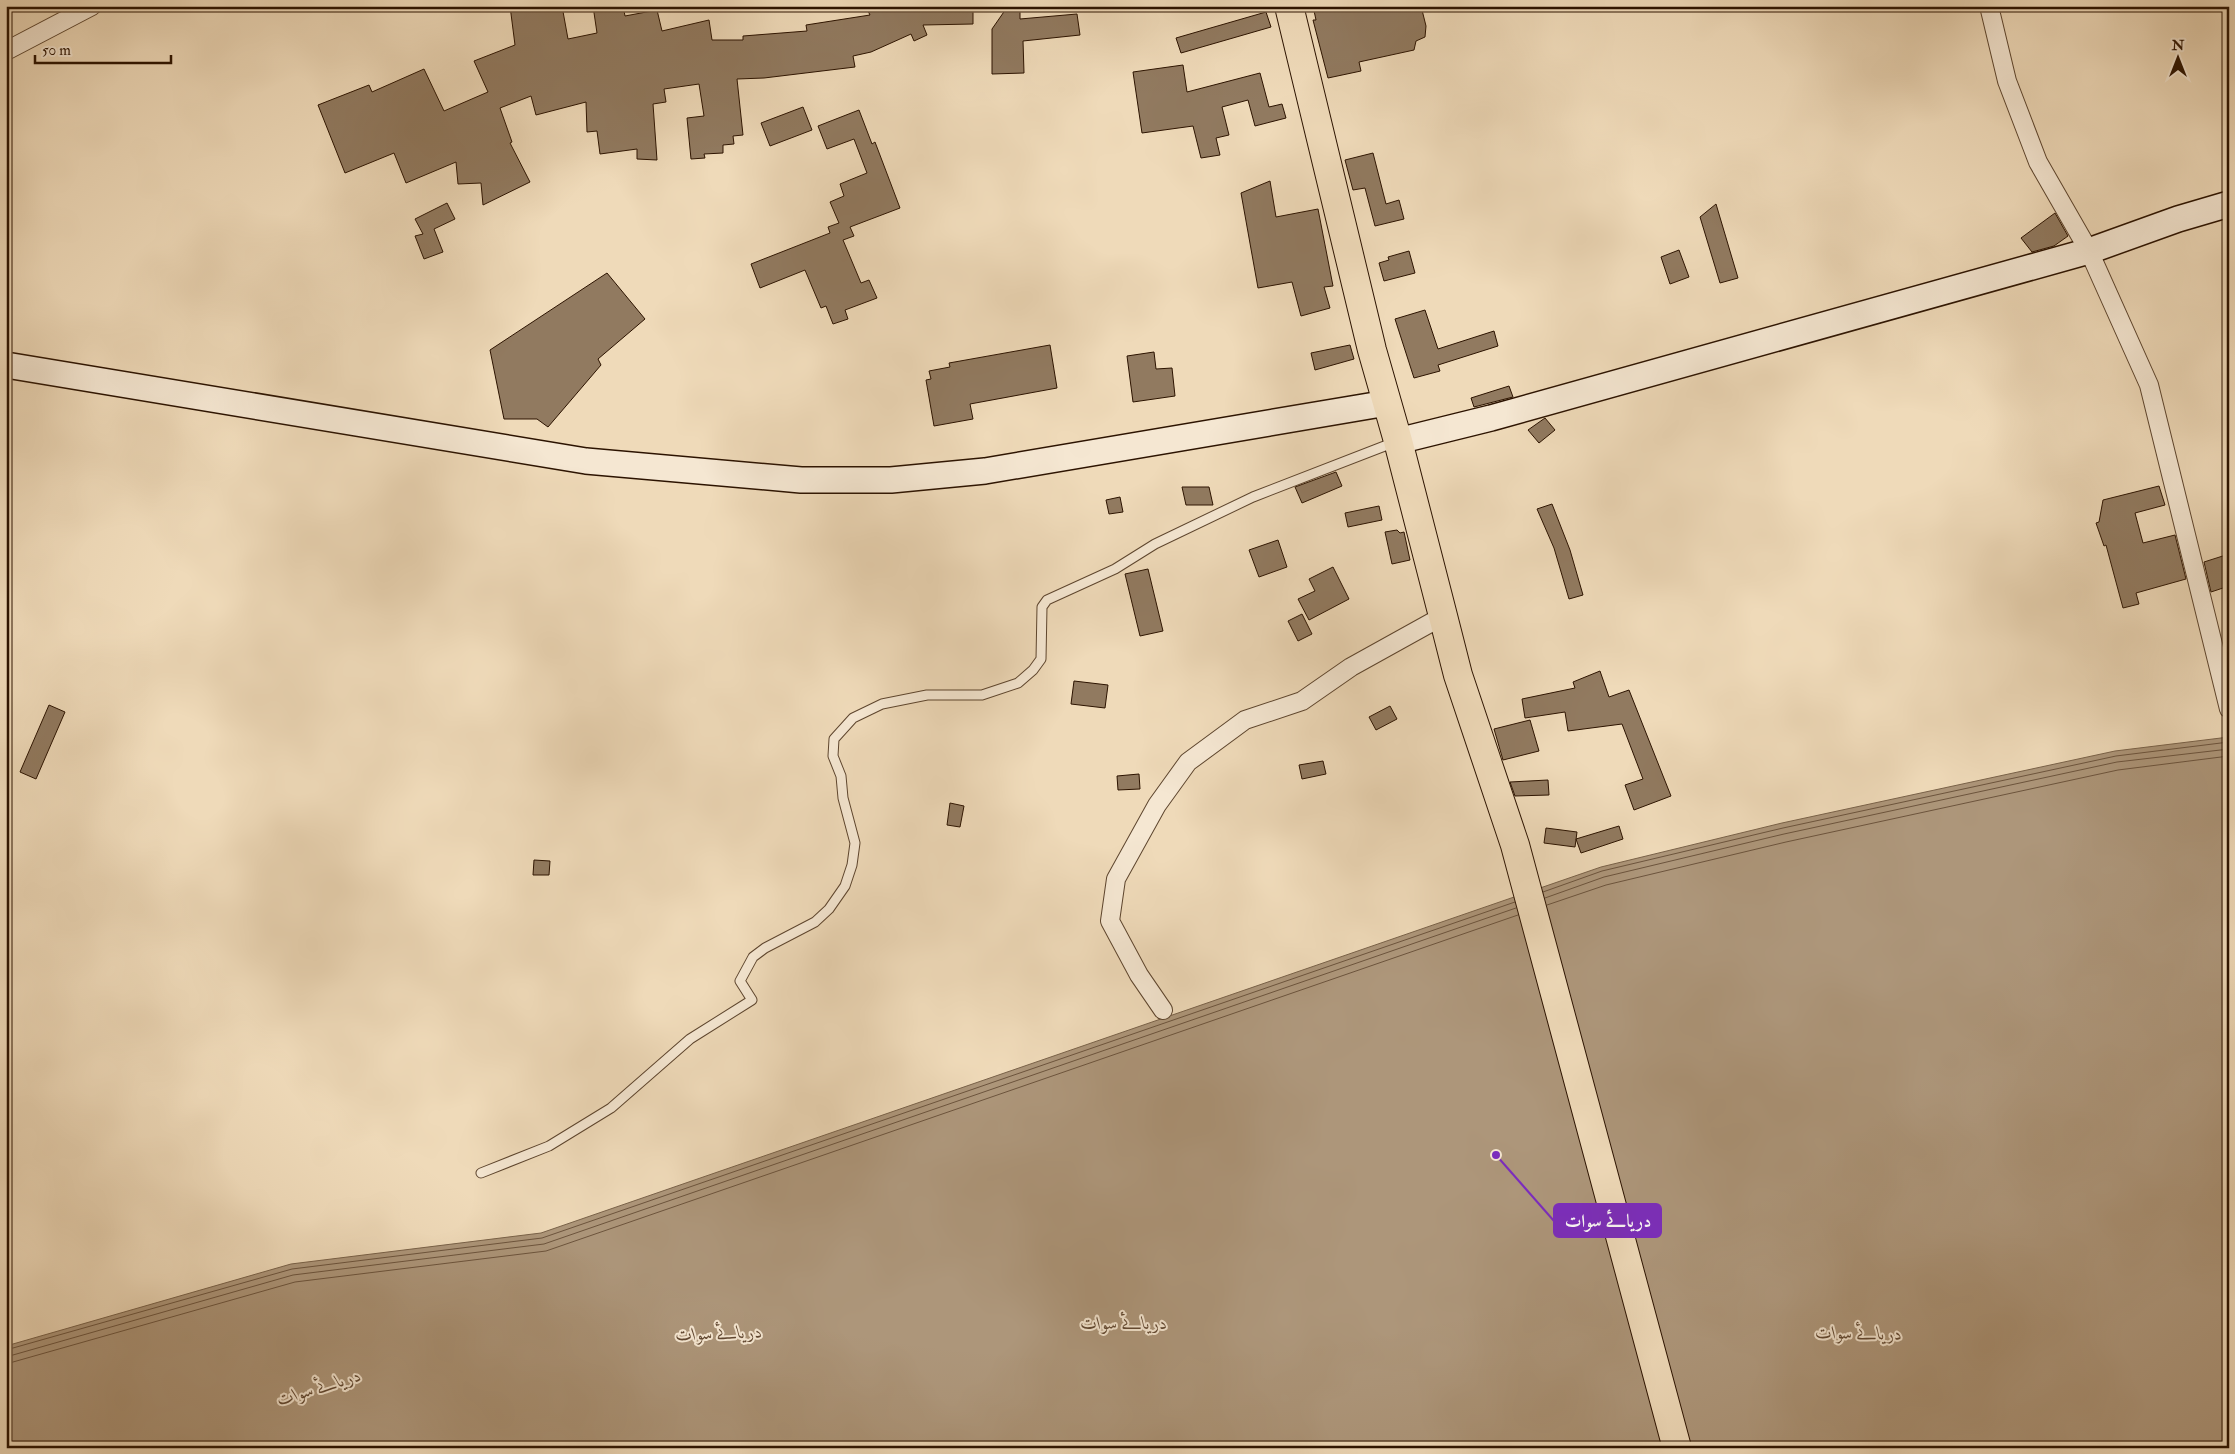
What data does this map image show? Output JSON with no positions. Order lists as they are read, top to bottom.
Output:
{
  "water": ["دریائے سوات"],
  "places": ["دریائے سوات"],
  "scale_bar": "50 m",
  "north": "top"
}
